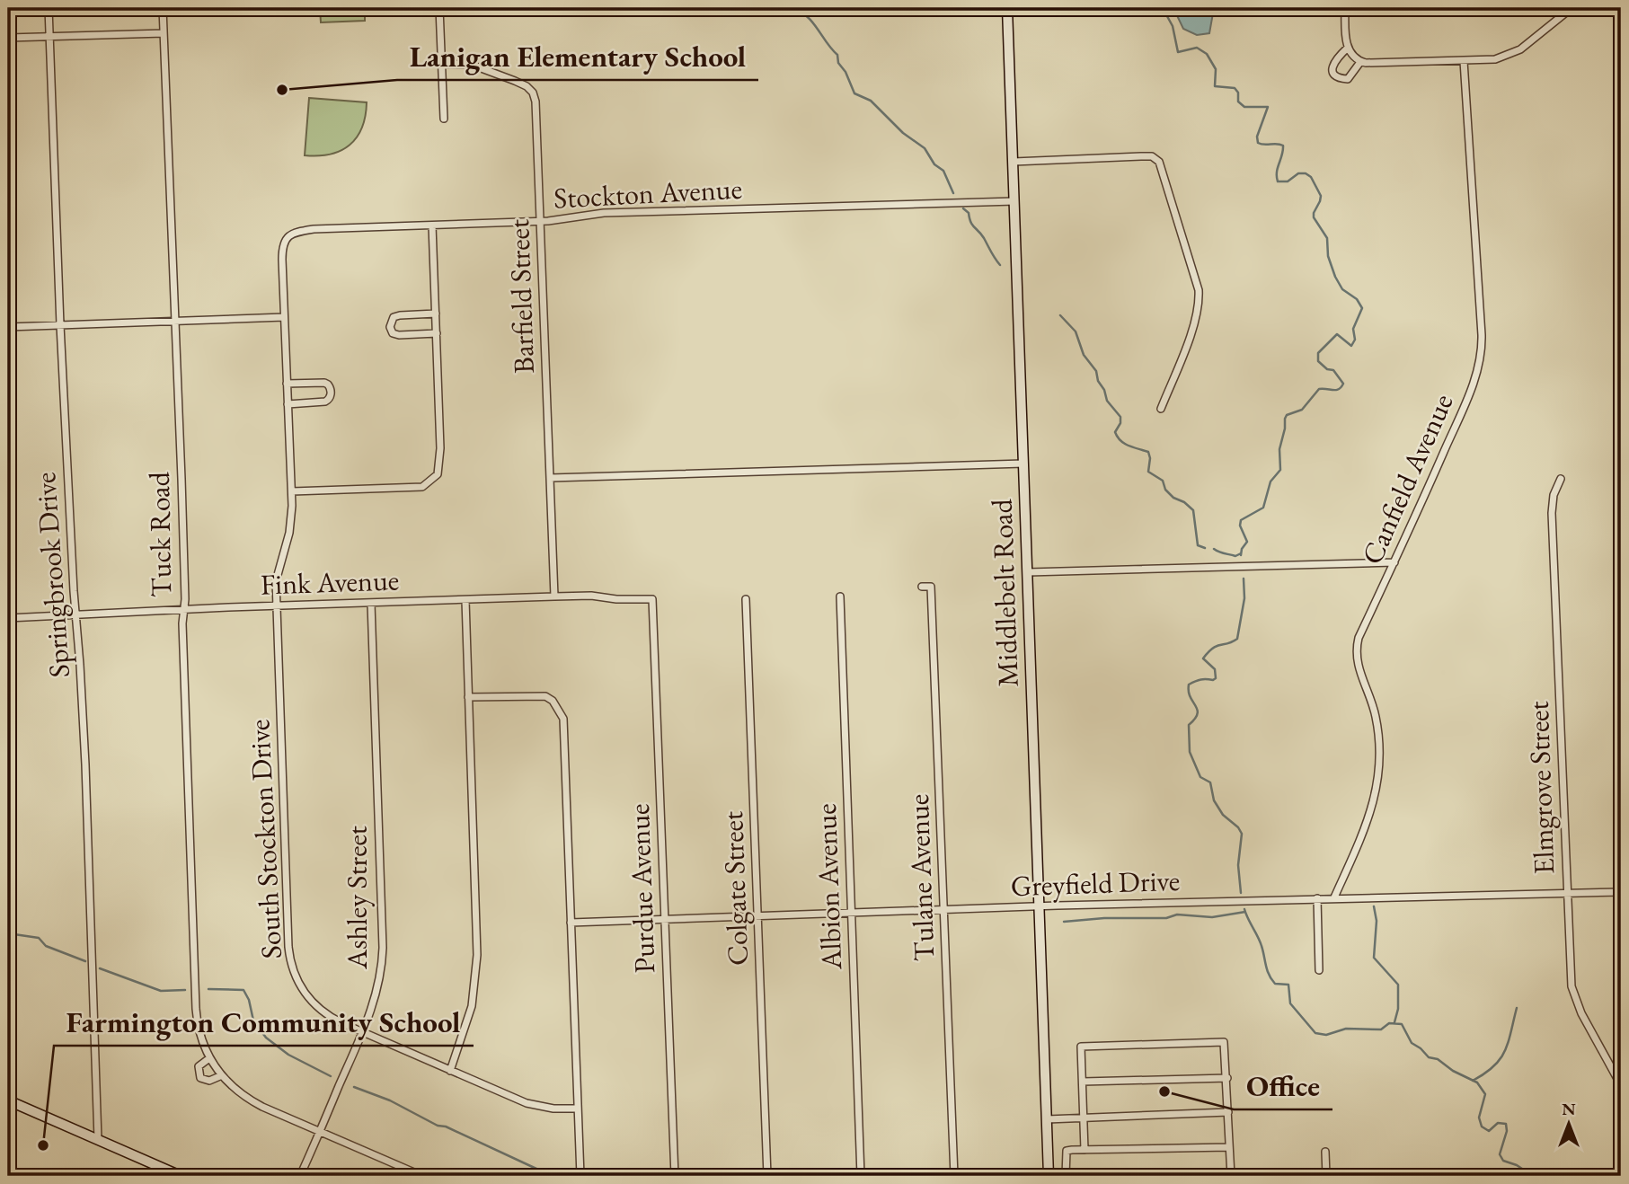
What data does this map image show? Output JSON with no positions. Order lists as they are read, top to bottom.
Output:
{
  "streets": {
    "street": [
      "Stockton Avenue",
      "Barfield Street",
      "Canfield Avenue",
      "Tuck Road",
      "Springbrook Drive",
      "Fink Avenue",
      "Middlebelt Road",
      "Elmgrove Street",
      "South Stockton Drive",
      "Tulane Avenue",
      "Greyfield Drive",
      "Albion Avenue",
      "Purdue Avenue",
      "Colgate Street",
      "Ashley Street"
    ]
  },
  "crossings": [
    ["Stockton Avenue", "Barfield Street"],
    ["Stockton Avenue", "Middlebelt Road"],
    ["Stockton Avenue", "South Stockton Drive"],
    ["Barfield Street", "Fink Avenue"],
    ["Canfield Avenue", "Greyfield Drive"],
    ["Tuck Road", "Fink Avenue"],
    ["Tuck Road", "Ashley Street"],
    ["Springbrook Drive", "Fink Avenue"],
    ["Fink Avenue", "South Stockton Drive"],
    ["Fink Avenue", "Purdue Avenue"],
    ["Fink Avenue", "Ashley Street"],
    ["Middlebelt Road", "Greyfield Drive"],
    ["Elmgrove Street", "Greyfield Drive"],
    ["South Stockton Drive", "Ashley Street"],
    ["Tulane Avenue", "Greyfield Drive"],
    ["Greyfield Drive", "Albion Avenue"],
    ["Greyfield Drive", "Purdue Avenue"],
    ["Greyfield Drive", "Colgate Street"]
  ],
  "places": ["Lanigan Elementary School", "Office", "Farmington Community School"],
  "north": "top"
}
